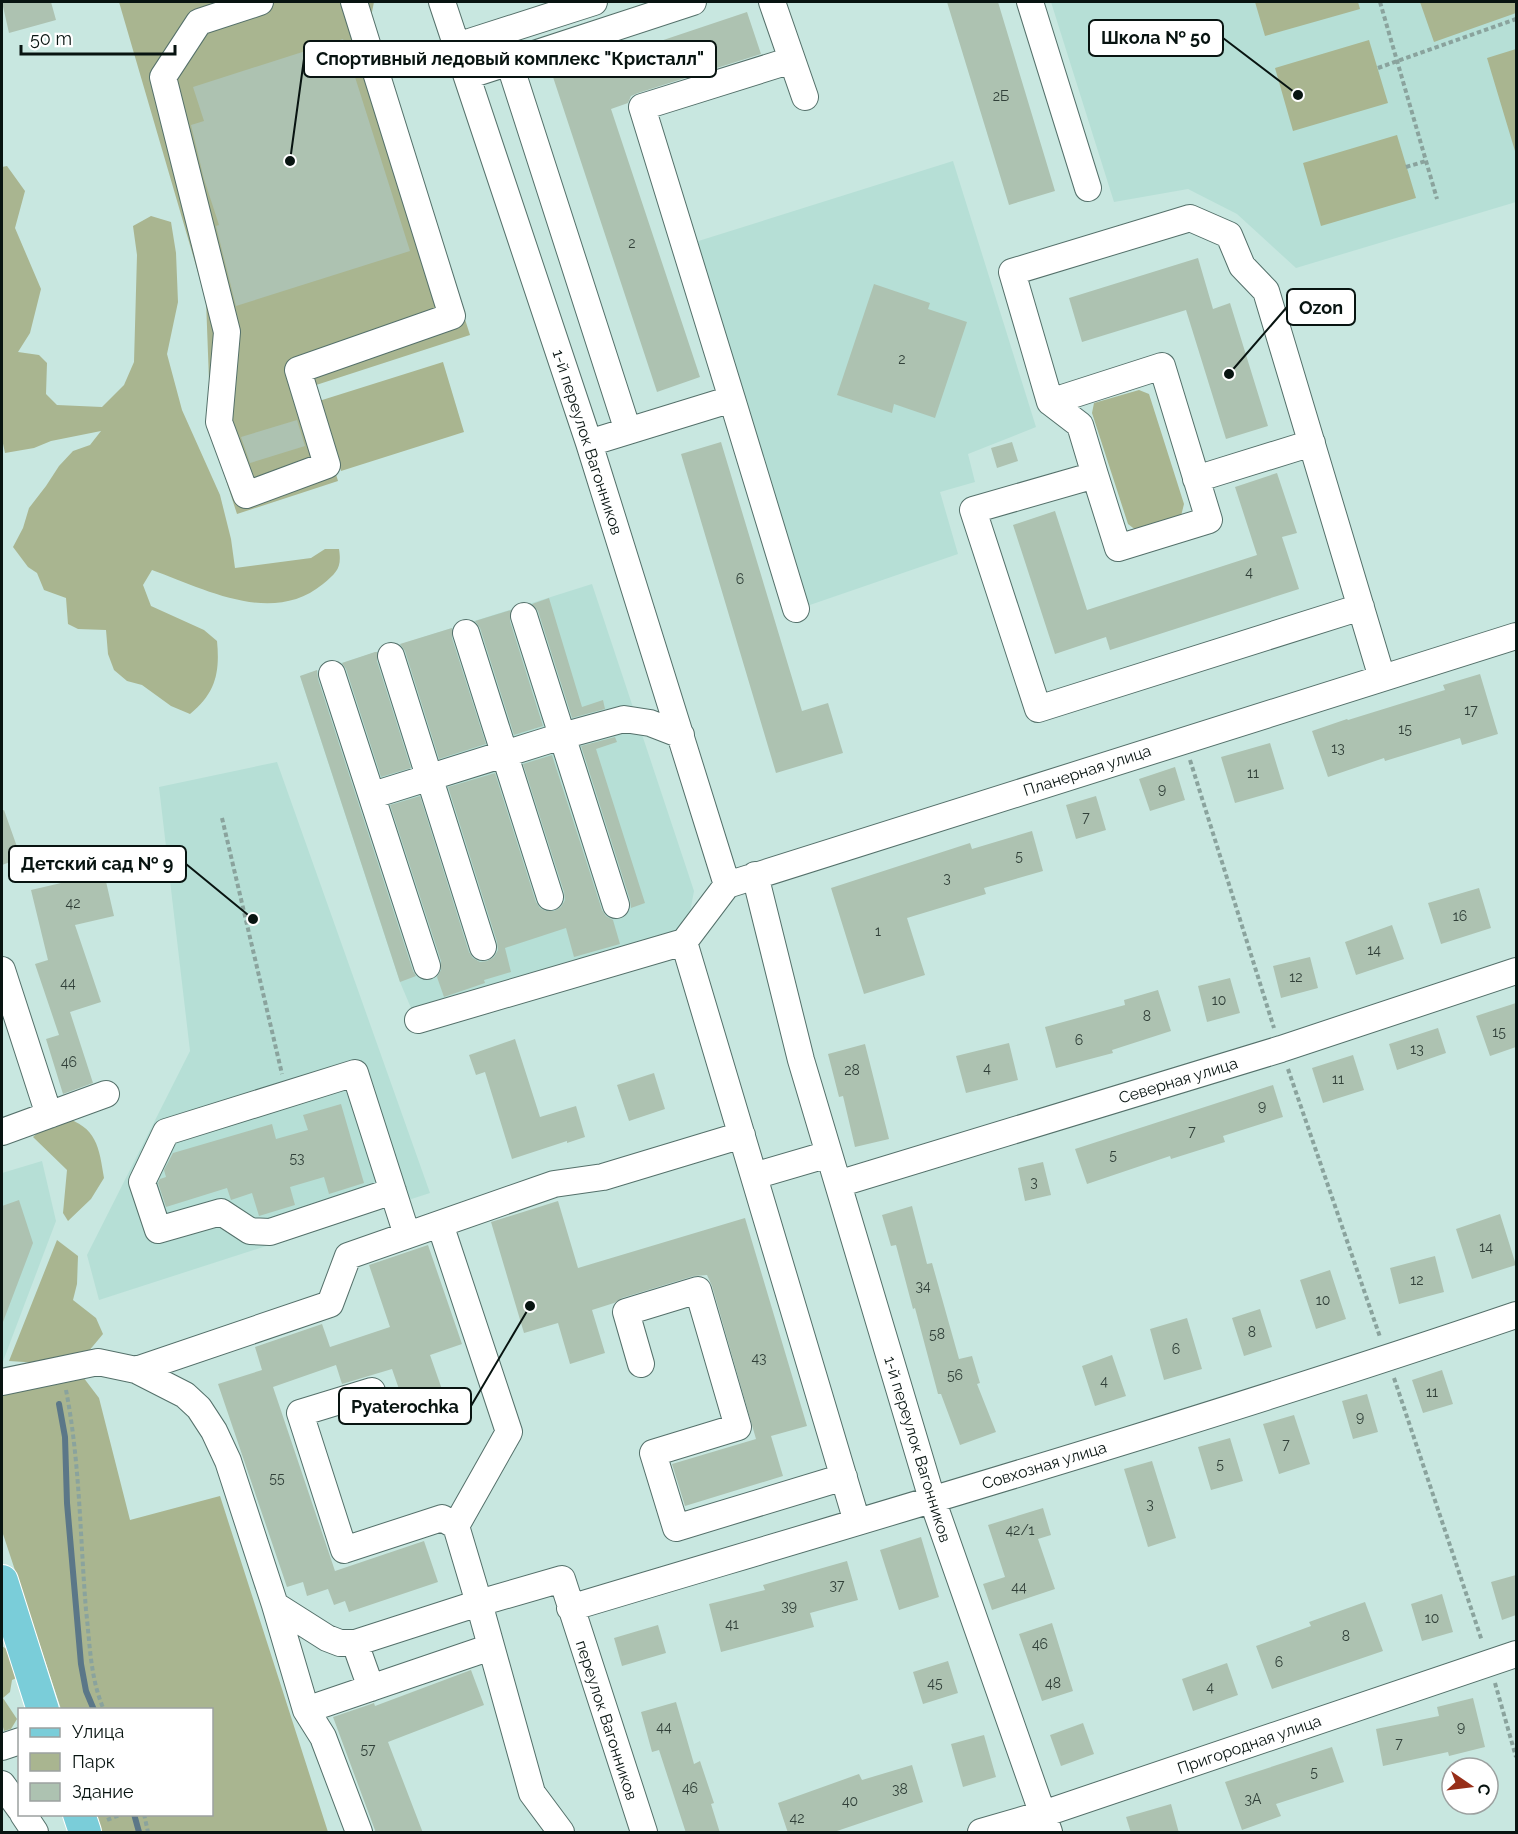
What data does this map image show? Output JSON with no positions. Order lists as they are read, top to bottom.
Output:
{
  "streets": {
    "street": [
      "1-й переулок Вагонников",
      "Планерная улица",
      "Северная улица",
      "Совхозная улица",
      "переулок Вагонников",
      "Пригородная улица"
    ]
  },
  "crossings": [
    ["1-й переулок Вагонников", "Планерная улица"],
    ["1-й переулок Вагонников", "Северная улица"],
    ["1-й переулок Вагонников", "Совхозная улица"],
    ["1-й переулок Вагонников", "Пригородная улица"],
    ["Совхозная улица", "переулок Вагонников"]
  ],
  "places": [
    "Школа № 50",
    "Спортивный ледовый комплекс \"Кристалл\"",
    "Ozon",
    "Детский сад № 9",
    "Pyaterochka"
  ],
  "house_numbers": [
    "2Б",
    "2",
    "2",
    "4",
    "6",
    "17",
    "15",
    "13",
    "11",
    "9",
    "7",
    "5",
    "3",
    "42",
    "16",
    "1",
    "14",
    "12",
    "44",
    "10",
    "8",
    "15",
    "6",
    "13",
    "46",
    "4",
    "28",
    "11",
    "9",
    "7",
    "5",
    "53",
    "3",
    "14",
    "12",
    "34",
    "10",
    "8",
    "58",
    "6",
    "43",
    "56",
    "4",
    "11",
    "9",
    "7",
    "5",
    "55",
    "3",
    "42/1",
    "37",
    "44",
    "39",
    "10",
    "41",
    "8",
    "46",
    "6",
    "45",
    "48",
    "4",
    "44",
    "9",
    "7",
    "57",
    "5",
    "46",
    "38",
    "3А",
    "40",
    "42"
  ],
  "legend": ["Улица", "Парк", "Здание"],
  "scale_bar": "50 m",
  "north": "right"
}
